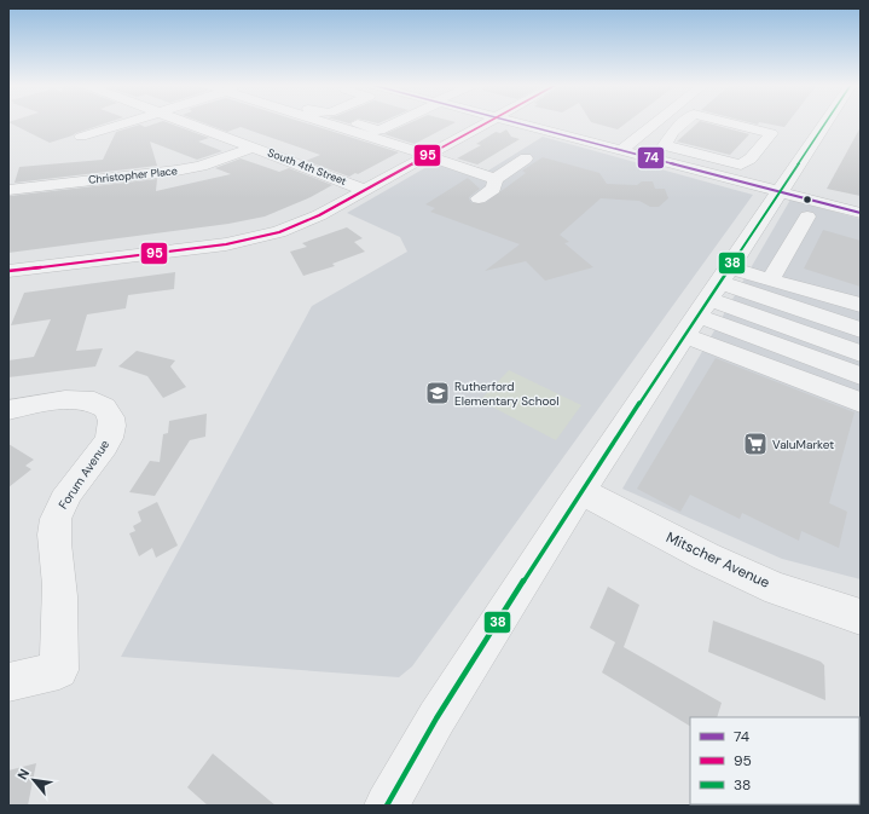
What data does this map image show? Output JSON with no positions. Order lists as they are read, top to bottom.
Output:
{
  "streets": {
    "street": [
      "South 4th Street",
      "Christopher Place",
      "Forum Avenue",
      "Mitscher Avenue"
    ]
  },
  "crossings": [
    ["South 4th Street", "Christopher Place"]
  ],
  "places": {
    "school or university": ["Rutherford Elementary School"],
    "supermarket": ["ValuMarket"]
  },
  "lines": ["transit line 74", "transit line 95", "transit line 38"],
  "legend": ["74", "95", "38"],
  "north": "top left"
}
